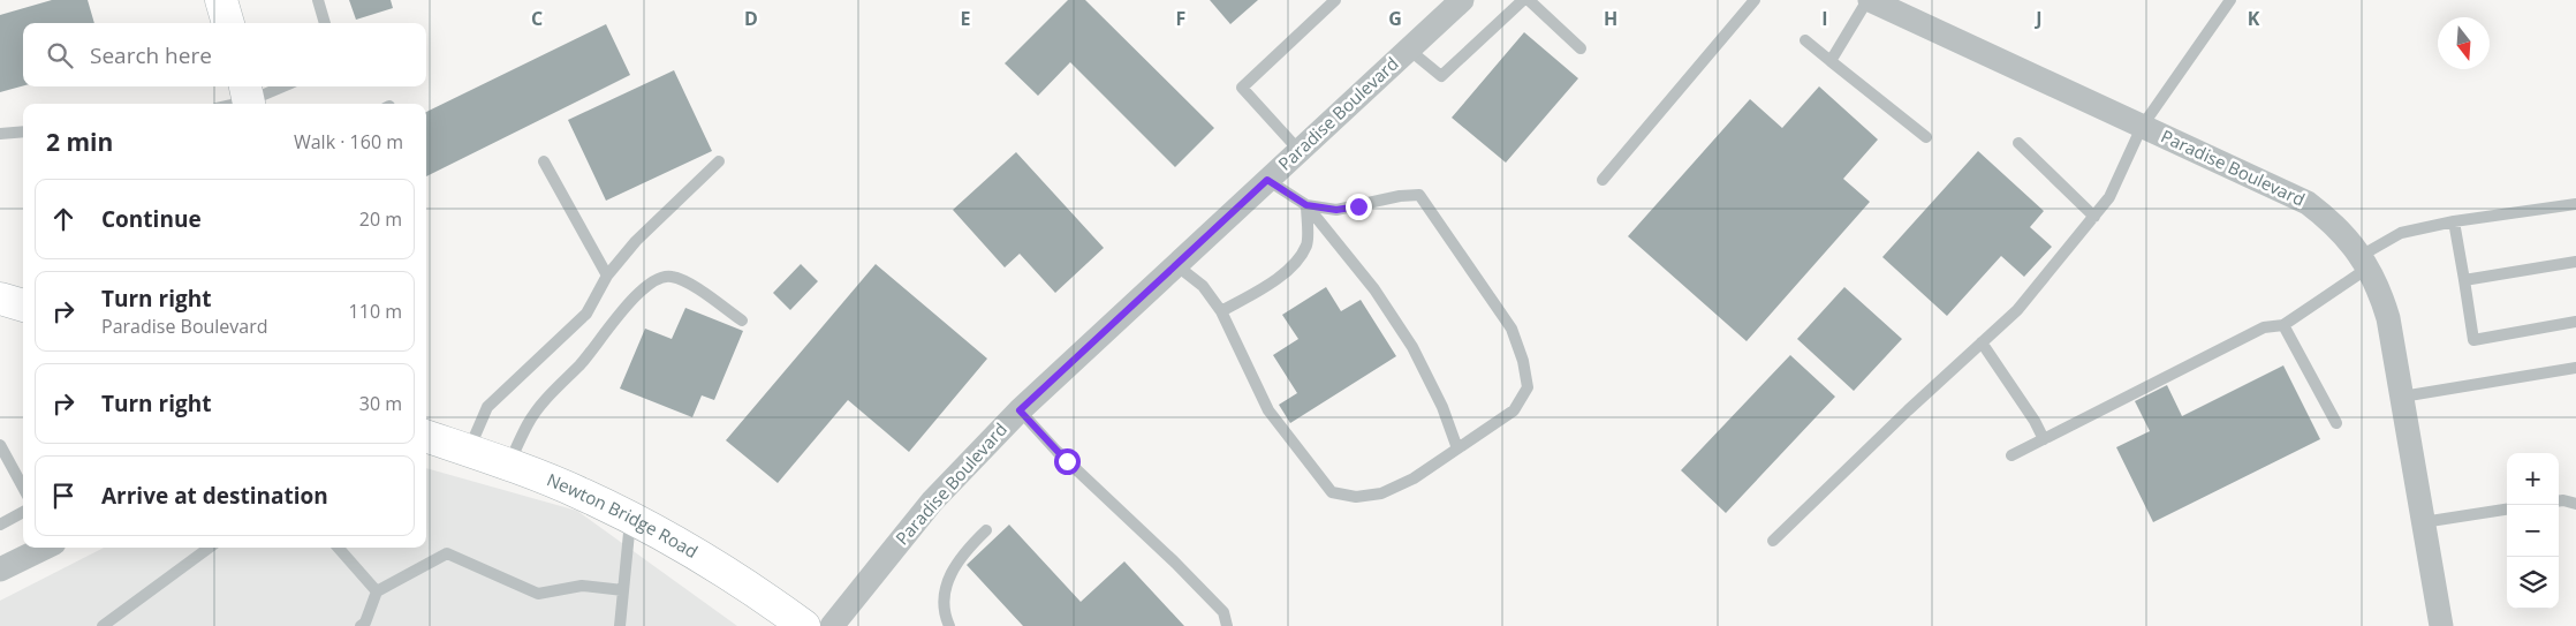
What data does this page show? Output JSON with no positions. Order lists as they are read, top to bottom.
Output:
{
  "streets": {
    "main road": ["Newton Bridge Road"],
    "street": ["Paradise Boulevard"]
  },
  "north": "bottom",
  "page": {
    "search": "Search here",
    "heading": ["2 min", "Walk · 160 m"],
    "list": [
      ["Continue", "20 m"],
      ["Turn right", "Paradise Boulevard", "110 m"],
      ["Turn right", "30 m"],
      "Arrive at destination"
    ],
    "map_buttons": ["+", "−"]
  },
  "grid": {
    "columns": [
      "C",
      "D",
      "E",
      "F",
      "G",
      "H",
      "I",
      "J",
      "K"
    ]
  }
}
